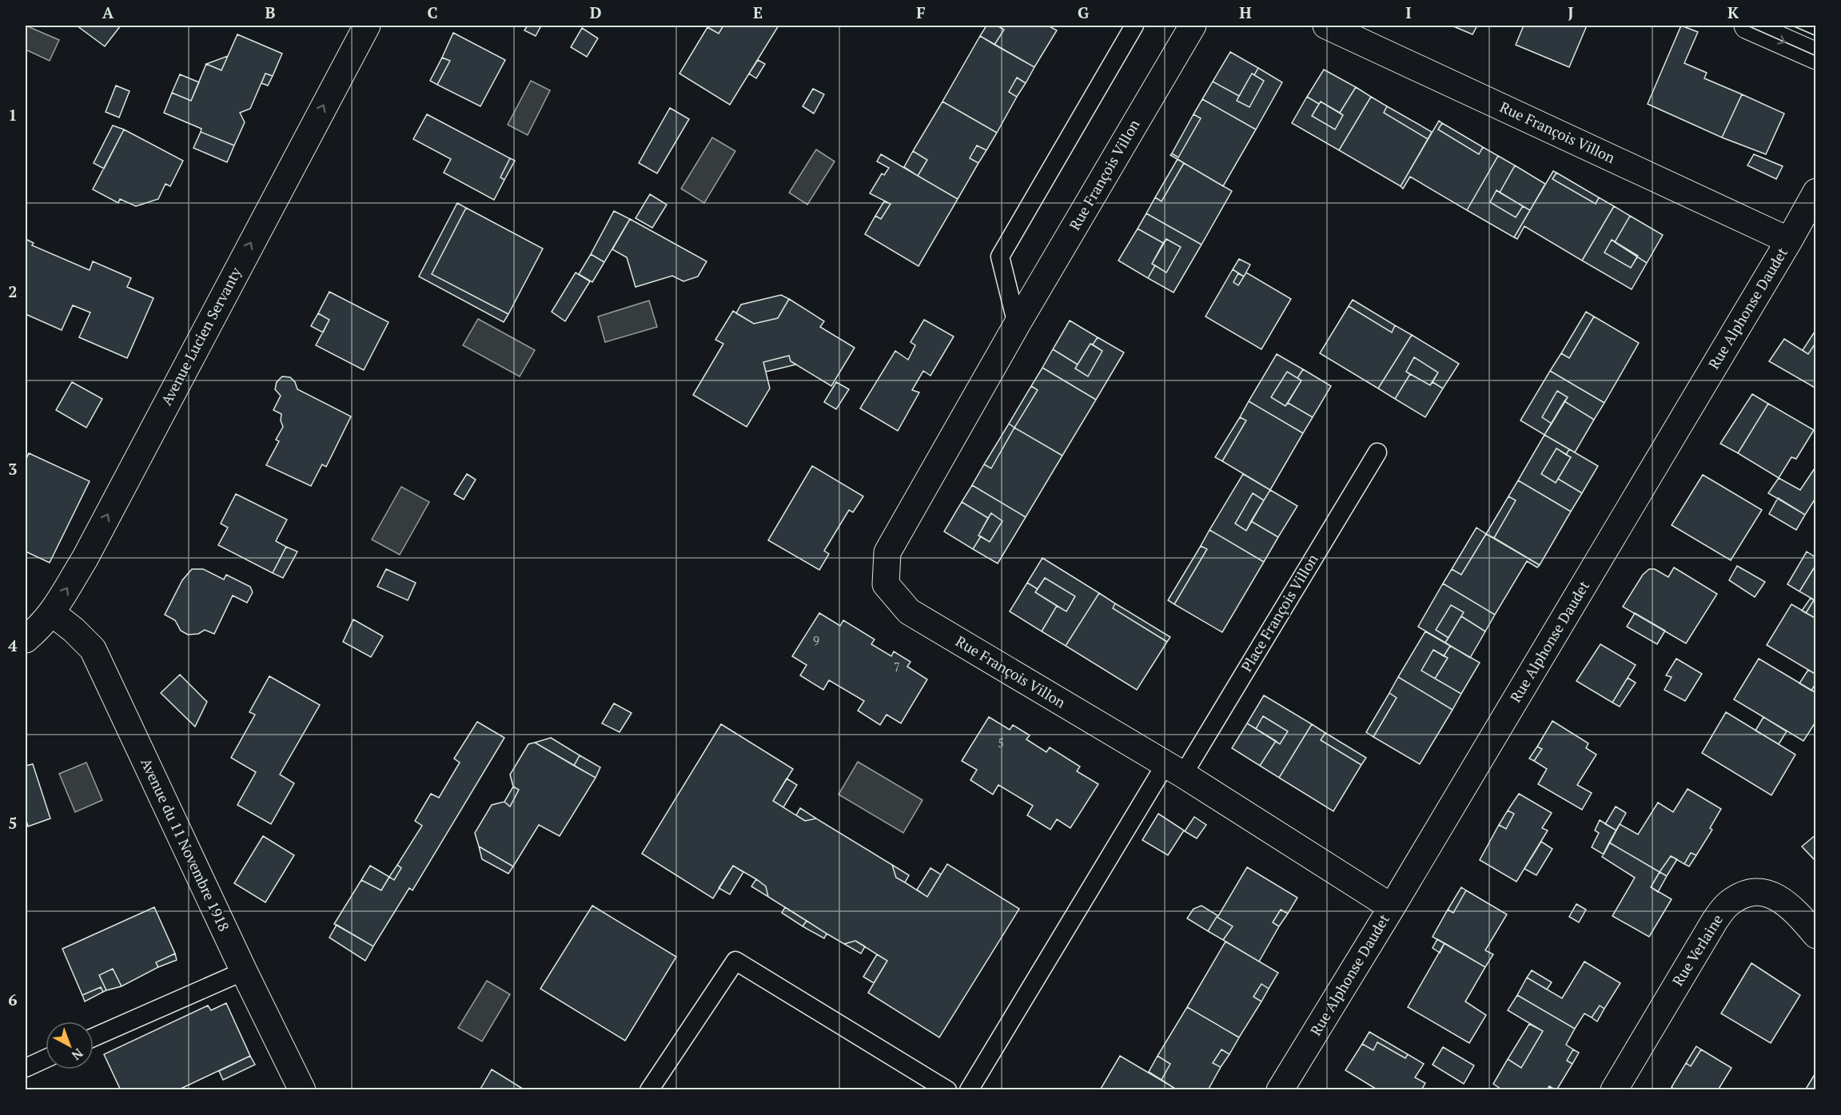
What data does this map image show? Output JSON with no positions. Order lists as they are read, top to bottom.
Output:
{
  "streets": {
    "street": [
      "Rue François Villon",
      "Rue Alphonse Daudet",
      "Avenue Lucien Servanty",
      "Avenue du 11 Novembre 1918",
      "Rue Verlaine"
    ],
    "lane": ["Place François Villon"]
  },
  "crossings": [
    ["Rue François Villon", "Rue Alphonse Daudet"],
    ["Rue François Villon", "Place François Villon"],
    ["Avenue Lucien Servanty", "Avenue du 11 Novembre 1918"]
  ],
  "one_way": ["Avenue Lucien Servanty"],
  "house_numbers": ["9", "7", "5"],
  "north": "bottom right",
  "grid": {
    "columns": [
      "A",
      "B",
      "C",
      "D",
      "E",
      "F",
      "G",
      "H",
      "I",
      "J",
      "K"
    ],
    "rows": [
      "1",
      "2",
      "3",
      "4",
      "5",
      "6"
    ]
  }
}
